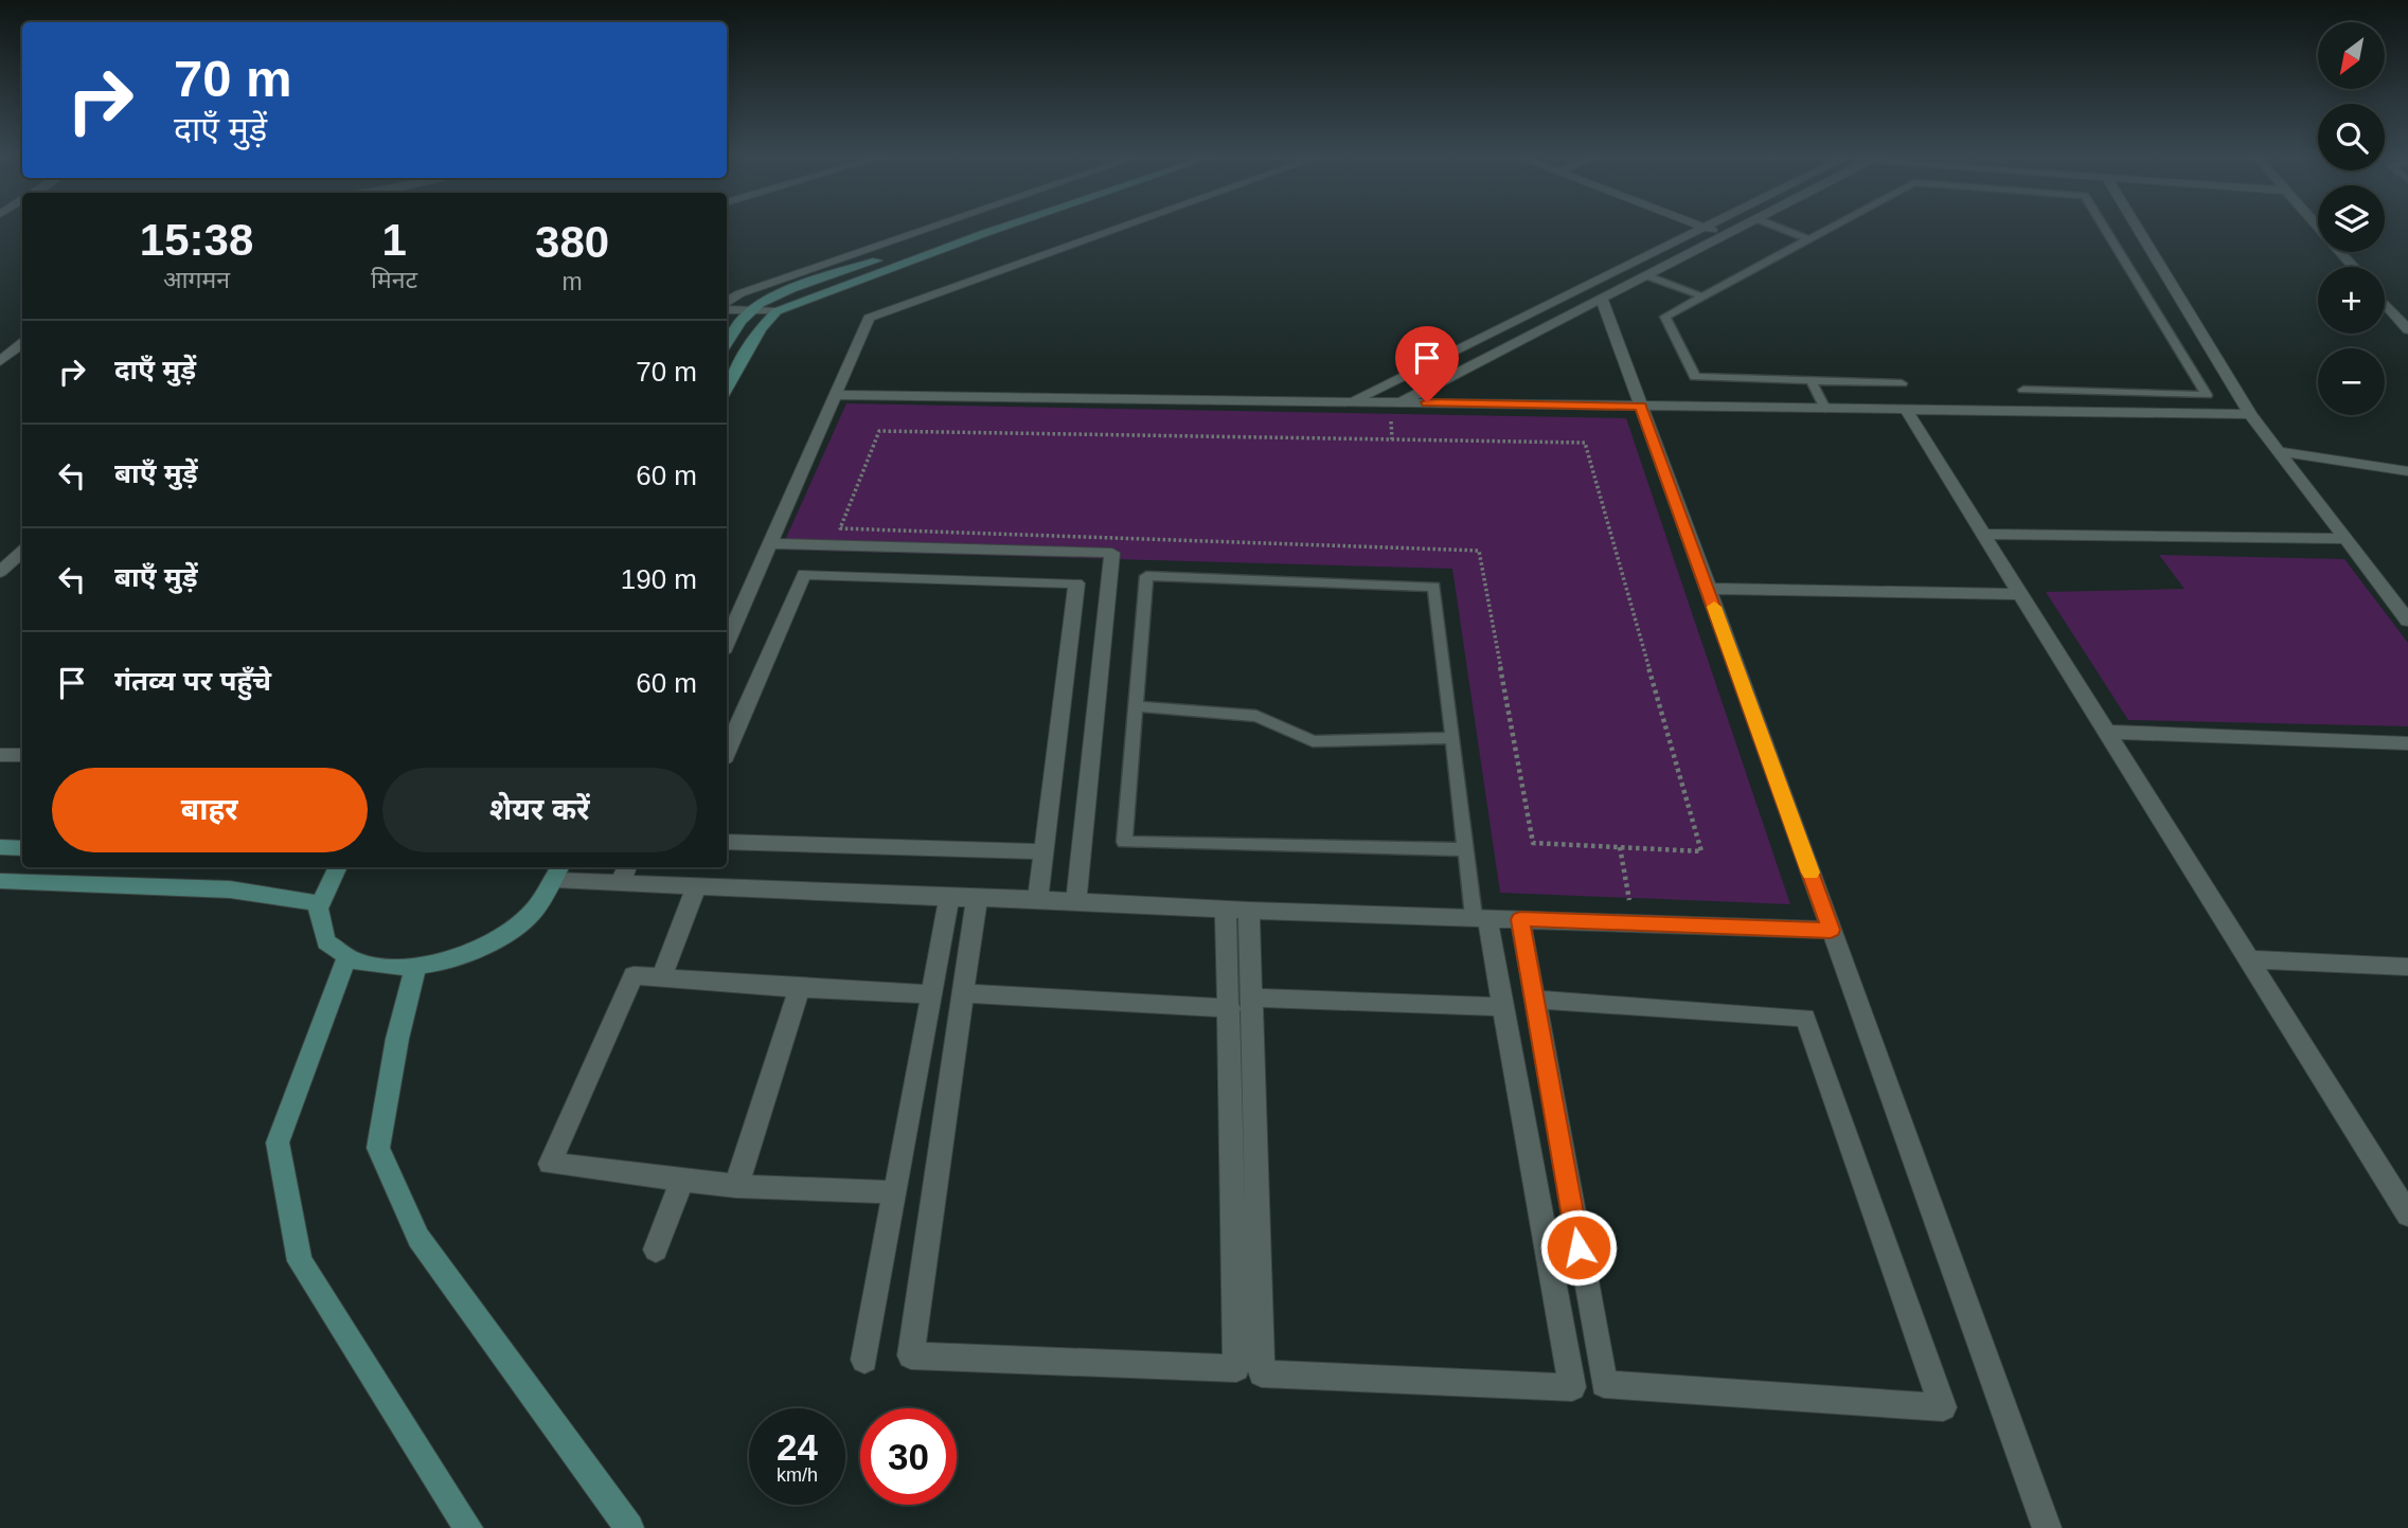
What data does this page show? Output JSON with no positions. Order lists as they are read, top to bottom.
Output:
{
  "north": "bottom left",
  "page": {
    "map_buttons": ["+", "−"],
    "turn": ["70 m", "दाएँ मुड़ें"],
    "eta": [
      "15:38",
      "आगमन",
      "1",
      "मिनट",
      "380",
      "m"
    ],
    "list": [
      {
        "name": "दाएँ मुड़ें",
        "value": "70 m"
      },
      {
        "name": "बाएँ मुड़ें",
        "value": "60 m"
      },
      {
        "name": "बाएँ मुड़ें",
        "value": "190 m"
      },
      {
        "name": "गंतव्य पर पहुँचे",
        "value": "60 m"
      }
    ],
    "buttons": ["बाहर", "शेयर करें"],
    "speed": "24 km/h",
    "limit": "30"
  }
}
